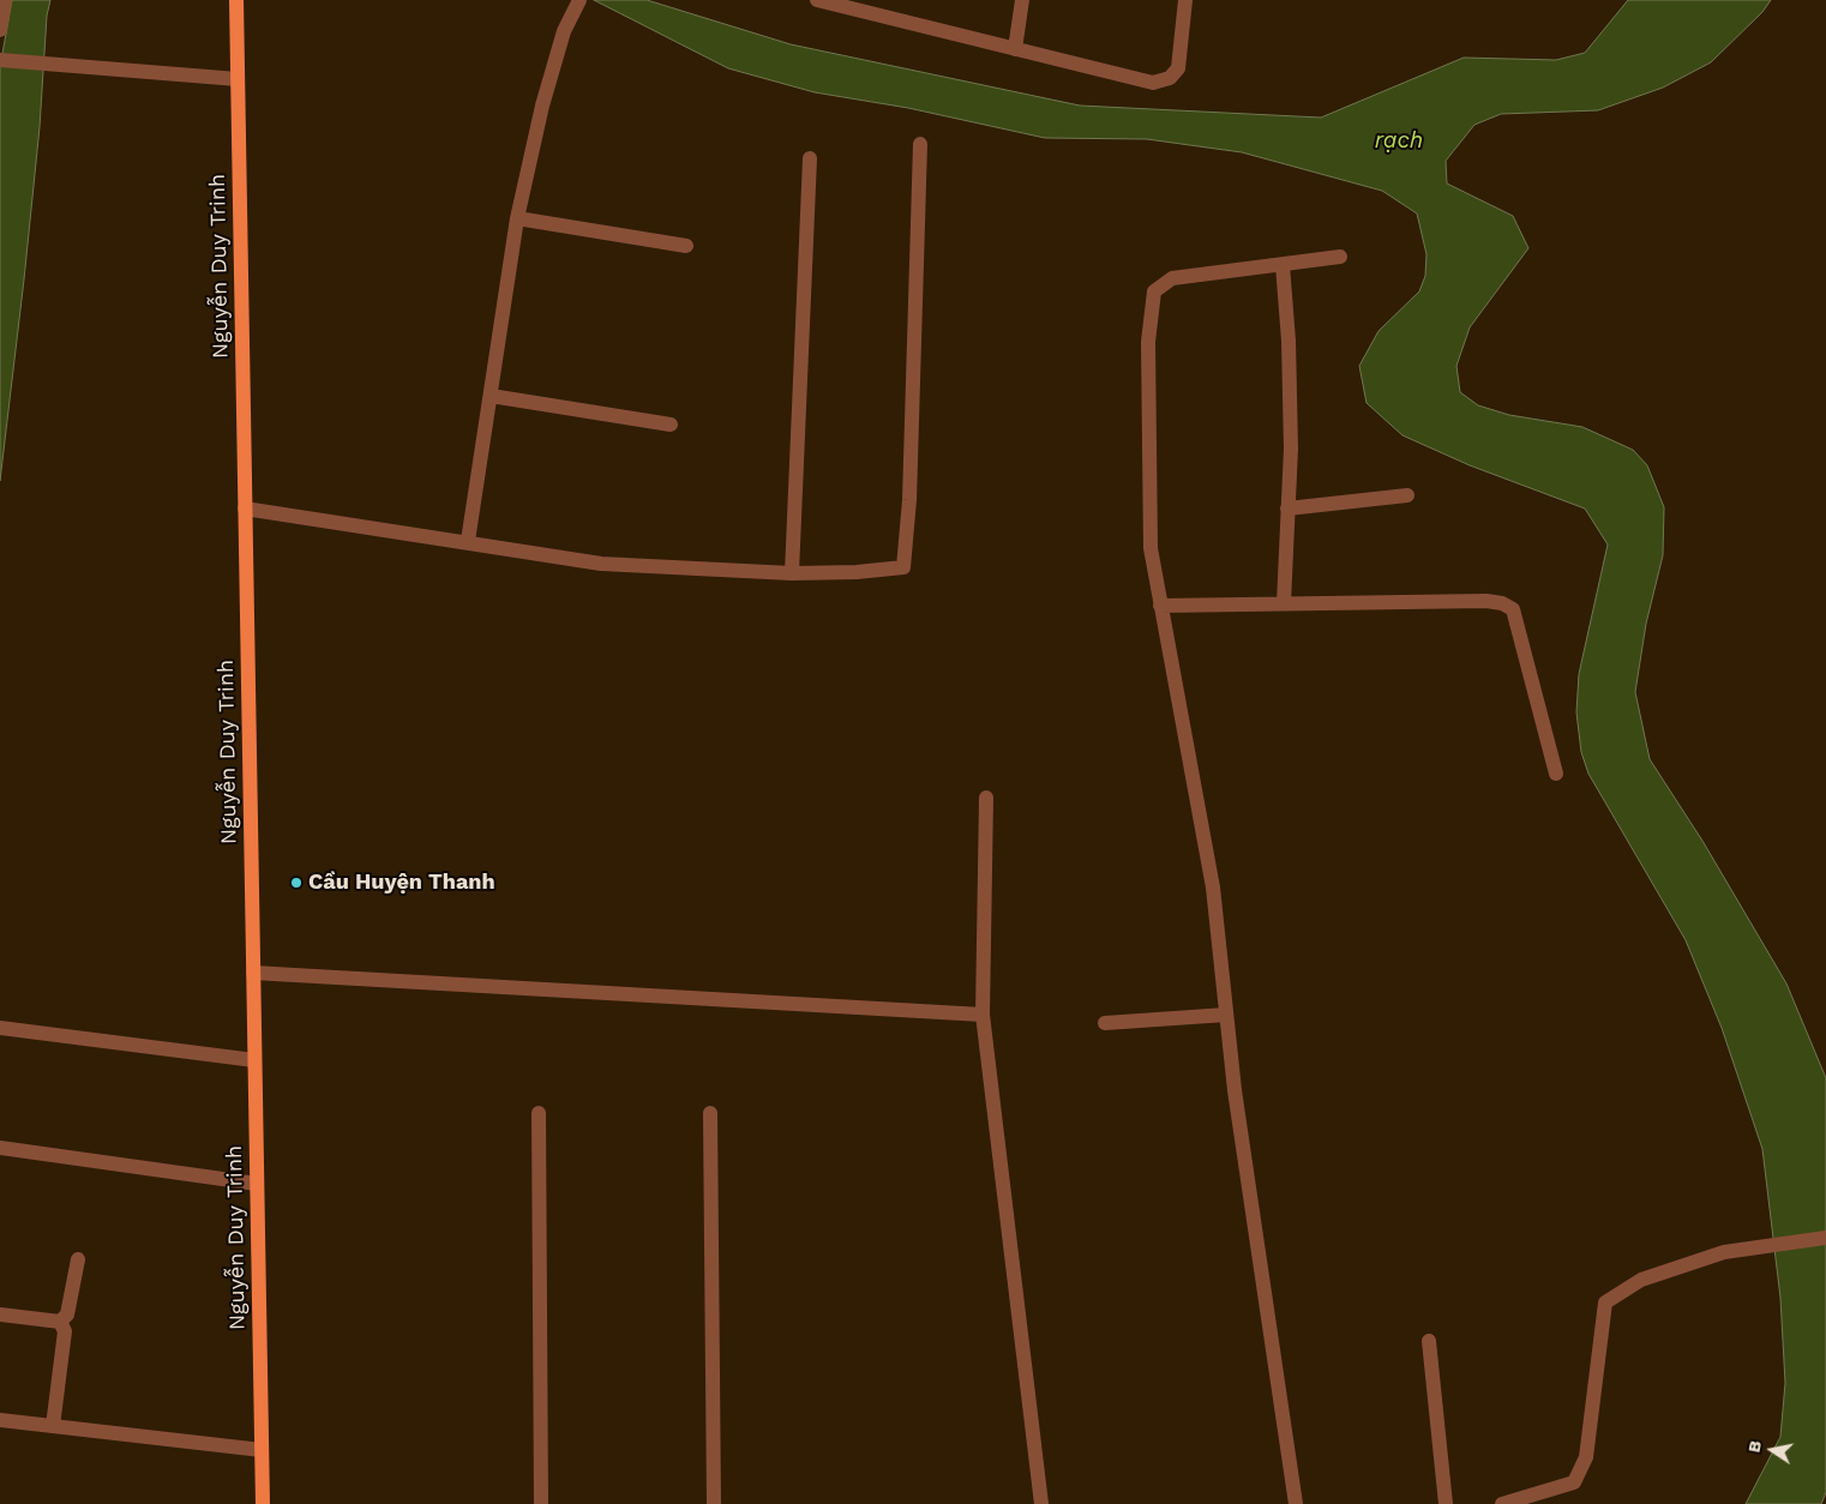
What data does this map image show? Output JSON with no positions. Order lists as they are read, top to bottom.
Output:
{
  "streets": {
    "main road": ["Nguyễn Duy Trinh"]
  },
  "water": ["rạch"],
  "places": ["Cầu Huyện Thanh"],
  "north": "left"
}
